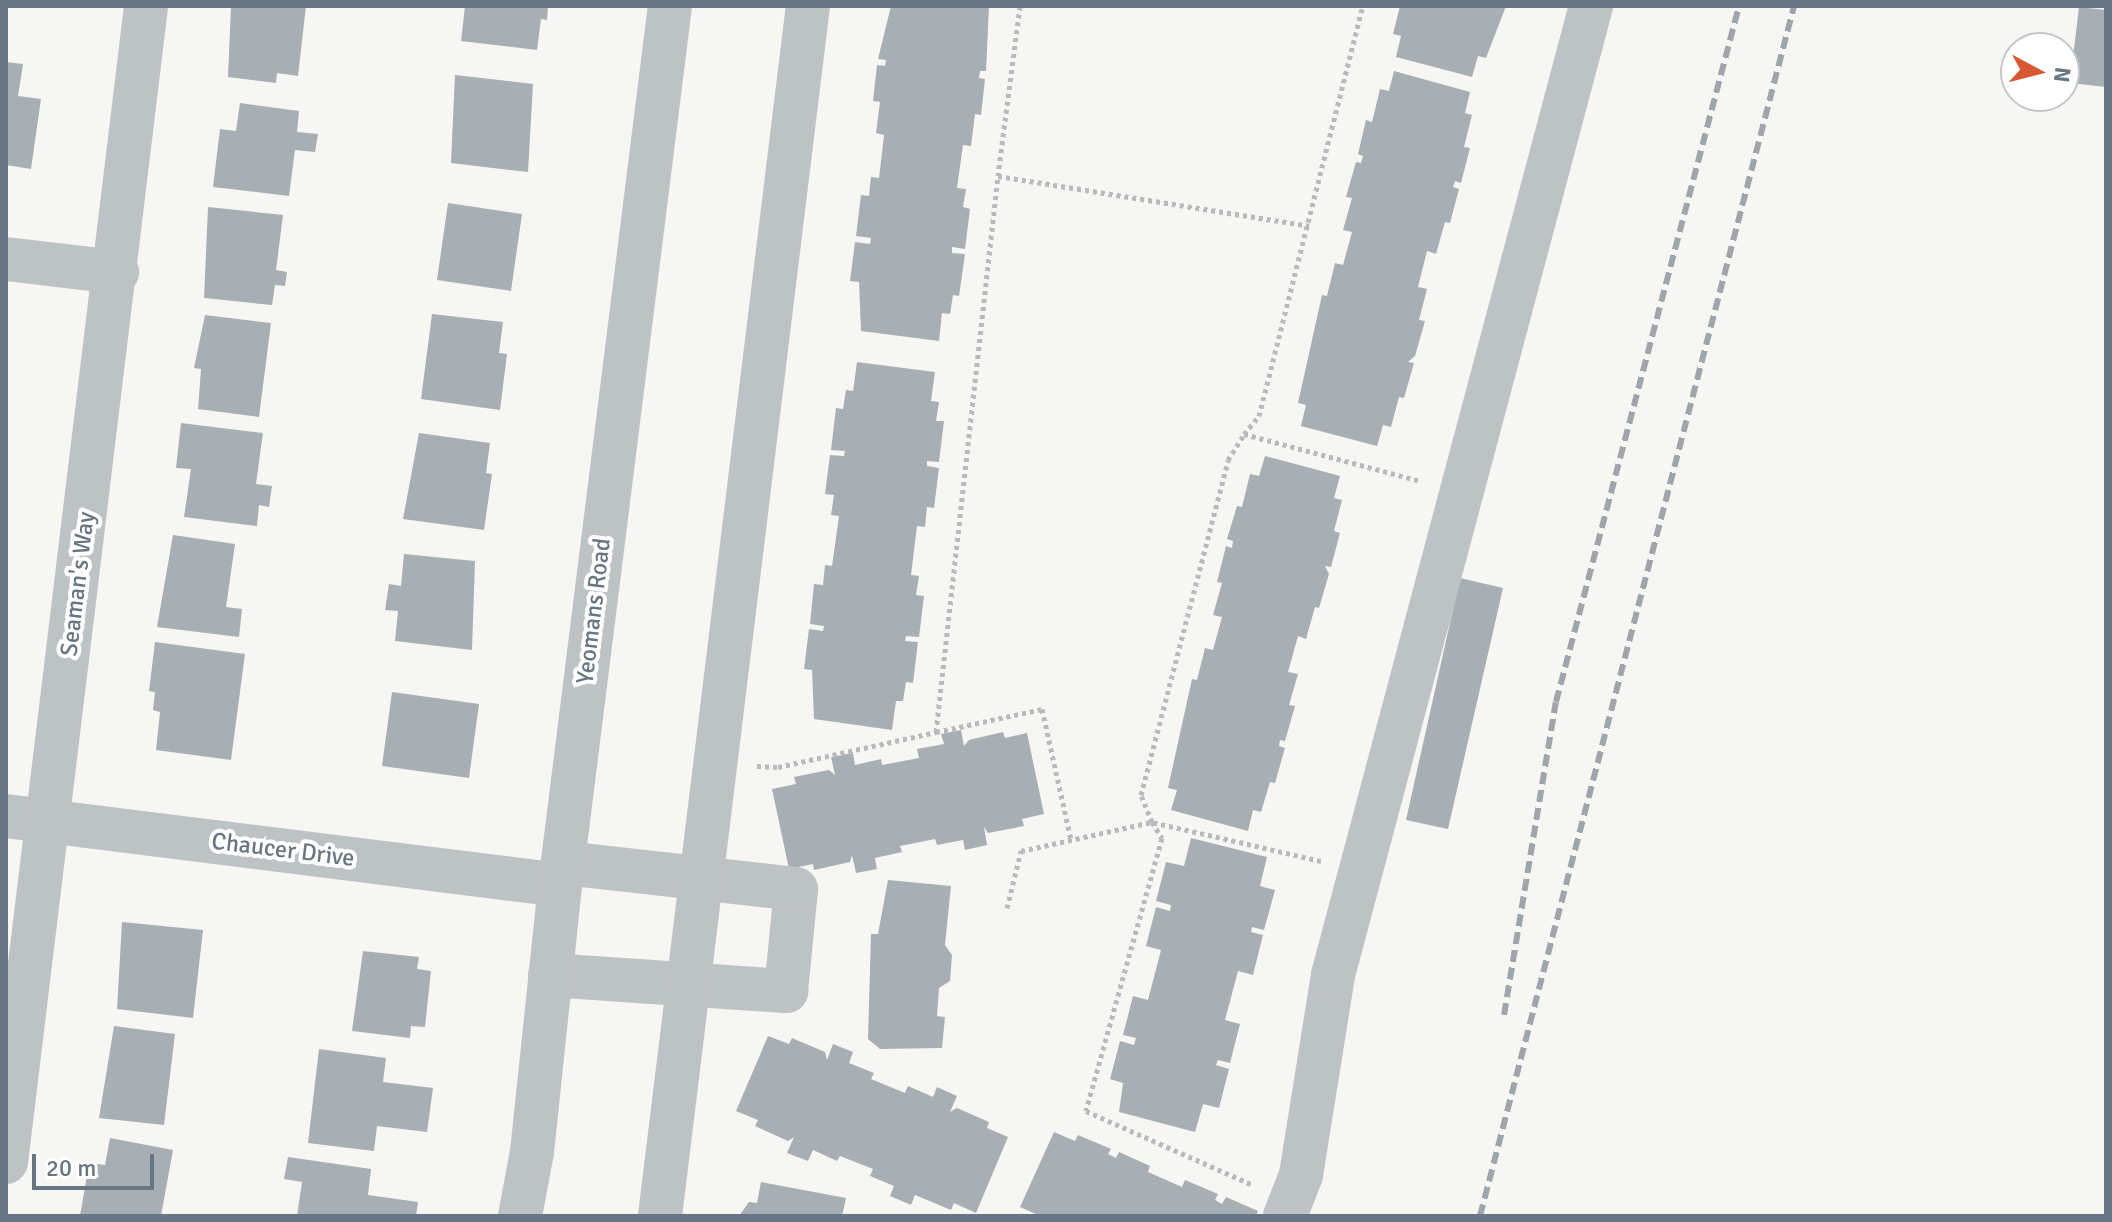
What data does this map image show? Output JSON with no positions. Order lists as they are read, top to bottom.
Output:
{
  "streets": {
    "street": ["Seaman's Way", "Yeomans Road", "Chaucer Drive"]
  },
  "crossings": [
    ["Seaman's Way", "Chaucer Drive"],
    ["Yeomans Road", "Chaucer Drive"]
  ],
  "scale_bar": "20 m",
  "north": "right"
}
